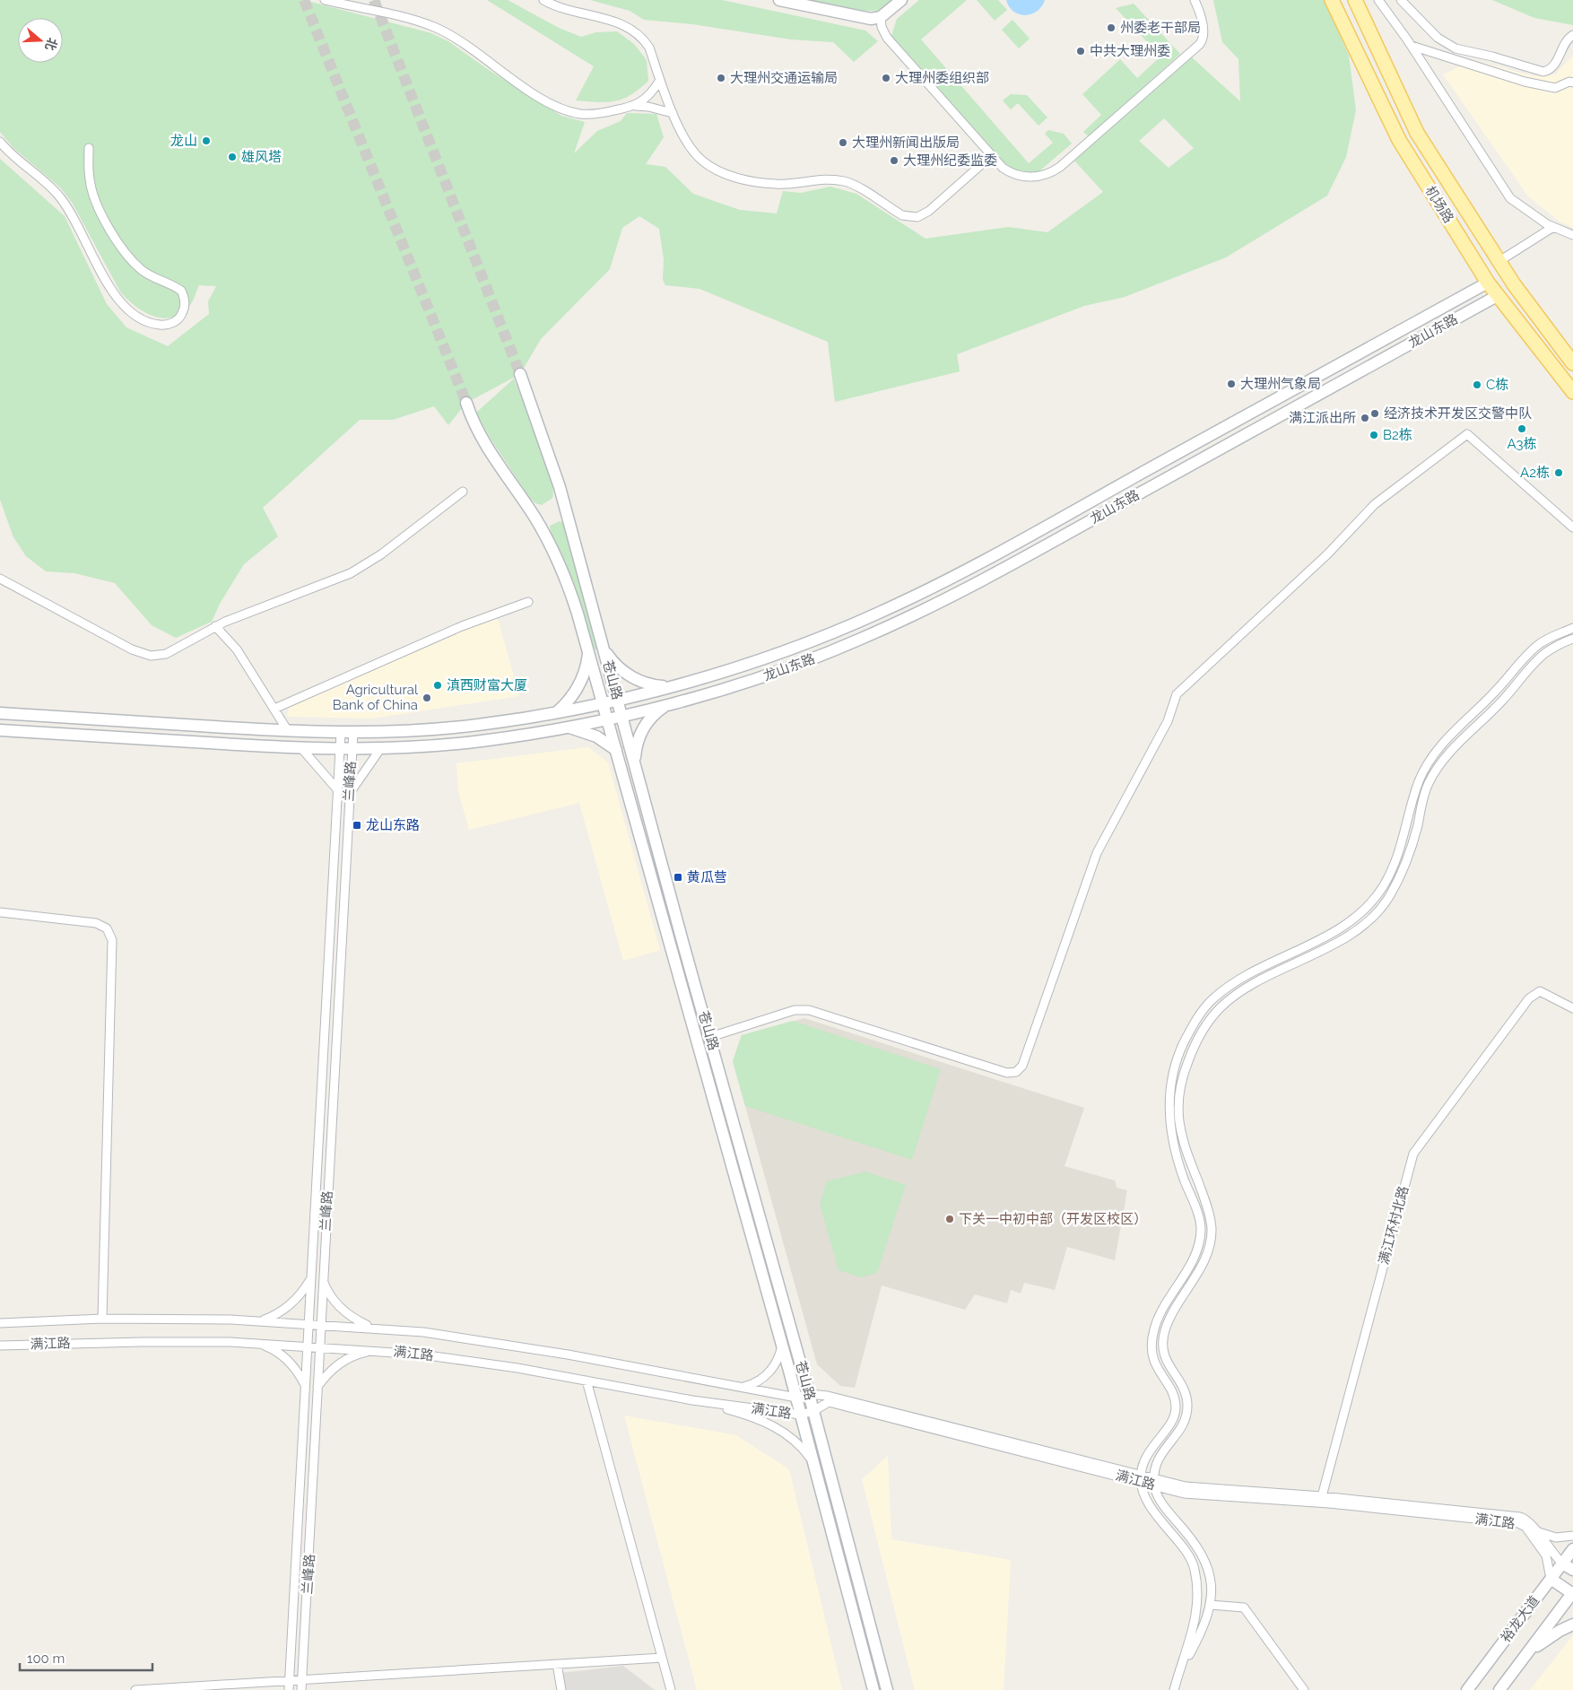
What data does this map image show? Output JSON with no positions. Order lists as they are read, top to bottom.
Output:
{
  "streets": {
    "main road": [
      "机场路",
      "龙山东路",
      "苍山路",
      "满江路",
      "裕龙大道"
    ],
    "street": ["兰峰路", "满江环村北路"]
  },
  "crossings": [
    ["机场路", "龙山东路"],
    ["龙山东路", "苍山路"],
    ["龙山东路", "兰峰路"],
    ["苍山路", "满江路"],
    ["兰峰路", "满江路"],
    ["满江环村北路", "满江路"],
    ["满江路", "裕龙大道"]
  ],
  "places": {
    "other": [
      "州委老干部局",
      "中共大理州委",
      "大理州交通运输局",
      "大理州委组织部",
      "龙山",
      "大理州新闻出版局",
      "雄风塔",
      "大理州纪委监委",
      "大理州气象局",
      "C栋",
      "经济技术开发区交警中队",
      "满江派出所",
      "A3栋",
      "B2栋",
      "A2栋",
      "滇西财富大厦",
      "Agricultural Bank of China",
      "下关一中初中部（开发区校区）"
    ],
    "transit": ["龙山东路", "黄瓜营"]
  },
  "scale_bar": "100 m",
  "north": "right"
}
